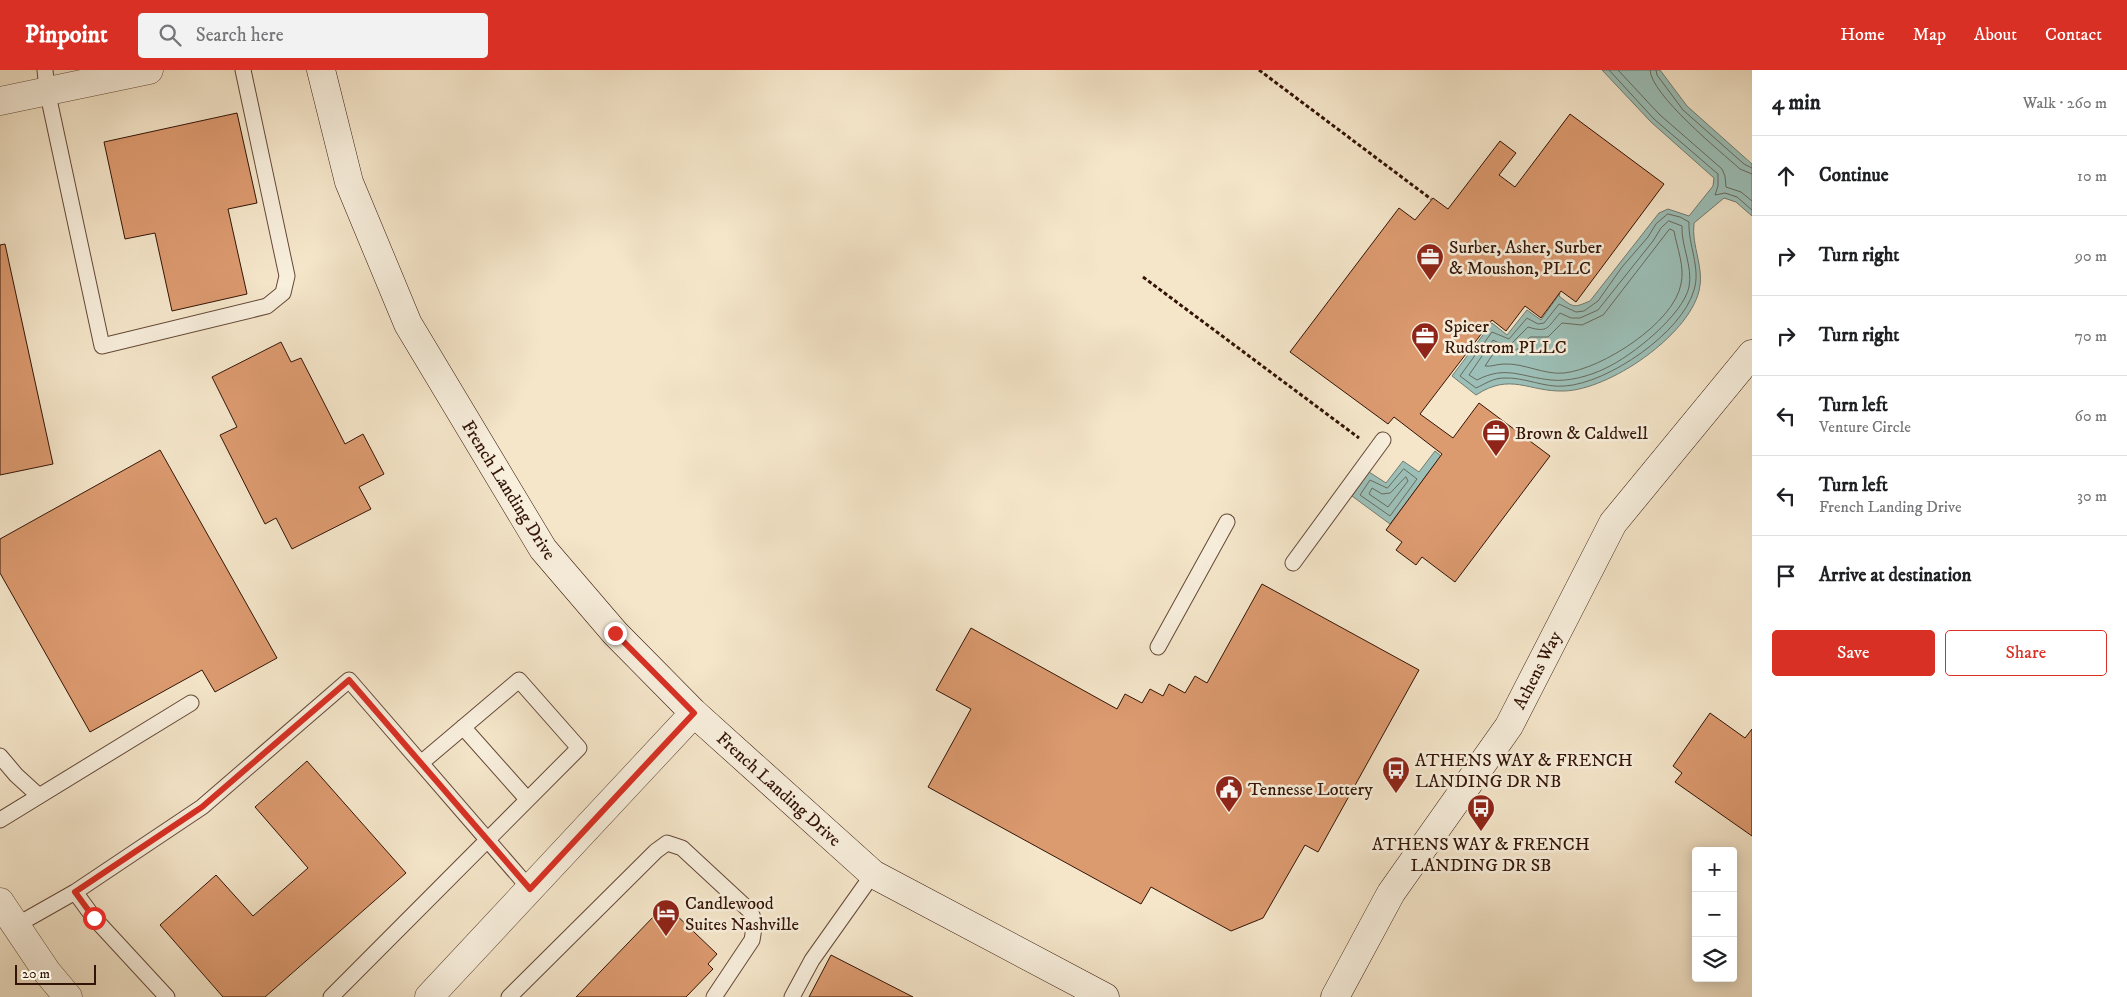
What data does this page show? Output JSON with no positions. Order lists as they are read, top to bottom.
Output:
{
  "streets": {
    "street": ["French Landing Drive", "Athens Way"]
  },
  "places": {
    "office": ["Surber, Asher, Surber & Moushon, PLLC", "Spicer Rudstrom PLLC", "Brown & Caldwell"],
    "bus stop": ["ATHENS WAY & FRENCH LANDING DR NB", "ATHENS WAY & FRENCH LANDING DR SB"],
    "public building": ["Tennesse Lottery"],
    "hotel": ["Candlewood Suites Nashville"]
  },
  "scale_bar": "20 m",
  "page": {
    "header": "Pinpoint",
    "search": "Search here",
    "nav": [
      "Home",
      "Map",
      "About",
      "Contact"
    ],
    "heading": ["4 min", "Walk · 260 m"],
    "list": [
      ["Continue", "10 m"],
      ["Turn right", "90 m"],
      ["Turn right", "70 m"],
      ["Turn left", "Venture Circle", "60 m"],
      ["Turn left", "French Landing Drive", "30 m"],
      "Arrive at destination"
    ],
    "buttons": ["Save", "Share"],
    "map_buttons": ["+", "−"],
    "scale": "20 m"
  }
}
